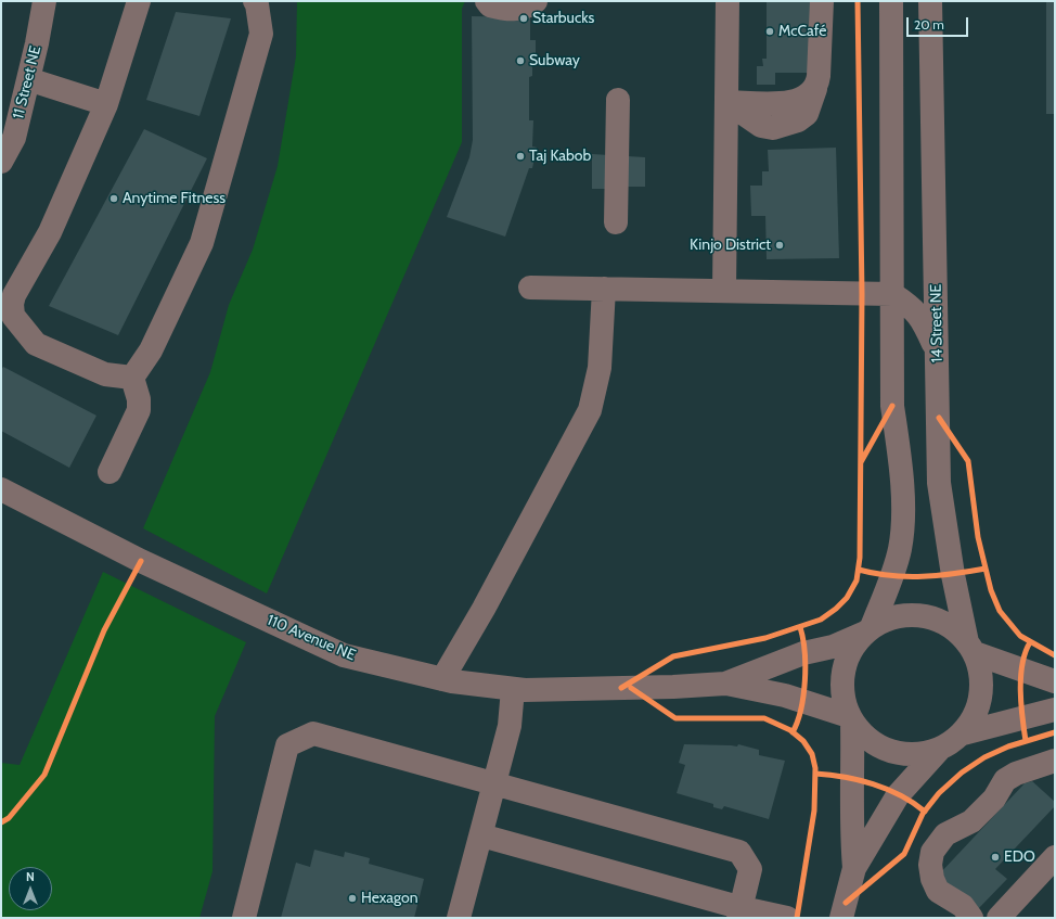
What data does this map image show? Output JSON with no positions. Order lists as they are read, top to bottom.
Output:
{
  "streets": {
    "street": ["11 Street NE", "14 Street NE", "110 Avenue NE"]
  },
  "crossings": [
    ["14 Street NE", "110 Avenue NE"]
  ],
  "places": [
    "Starbucks",
    "McCafé",
    "Subway",
    "Taj Kabob",
    "Anytime Fitness",
    "Kinjo District",
    "EDO",
    "Hexagon"
  ],
  "scale_bar": "20 m",
  "north": "top"
}
